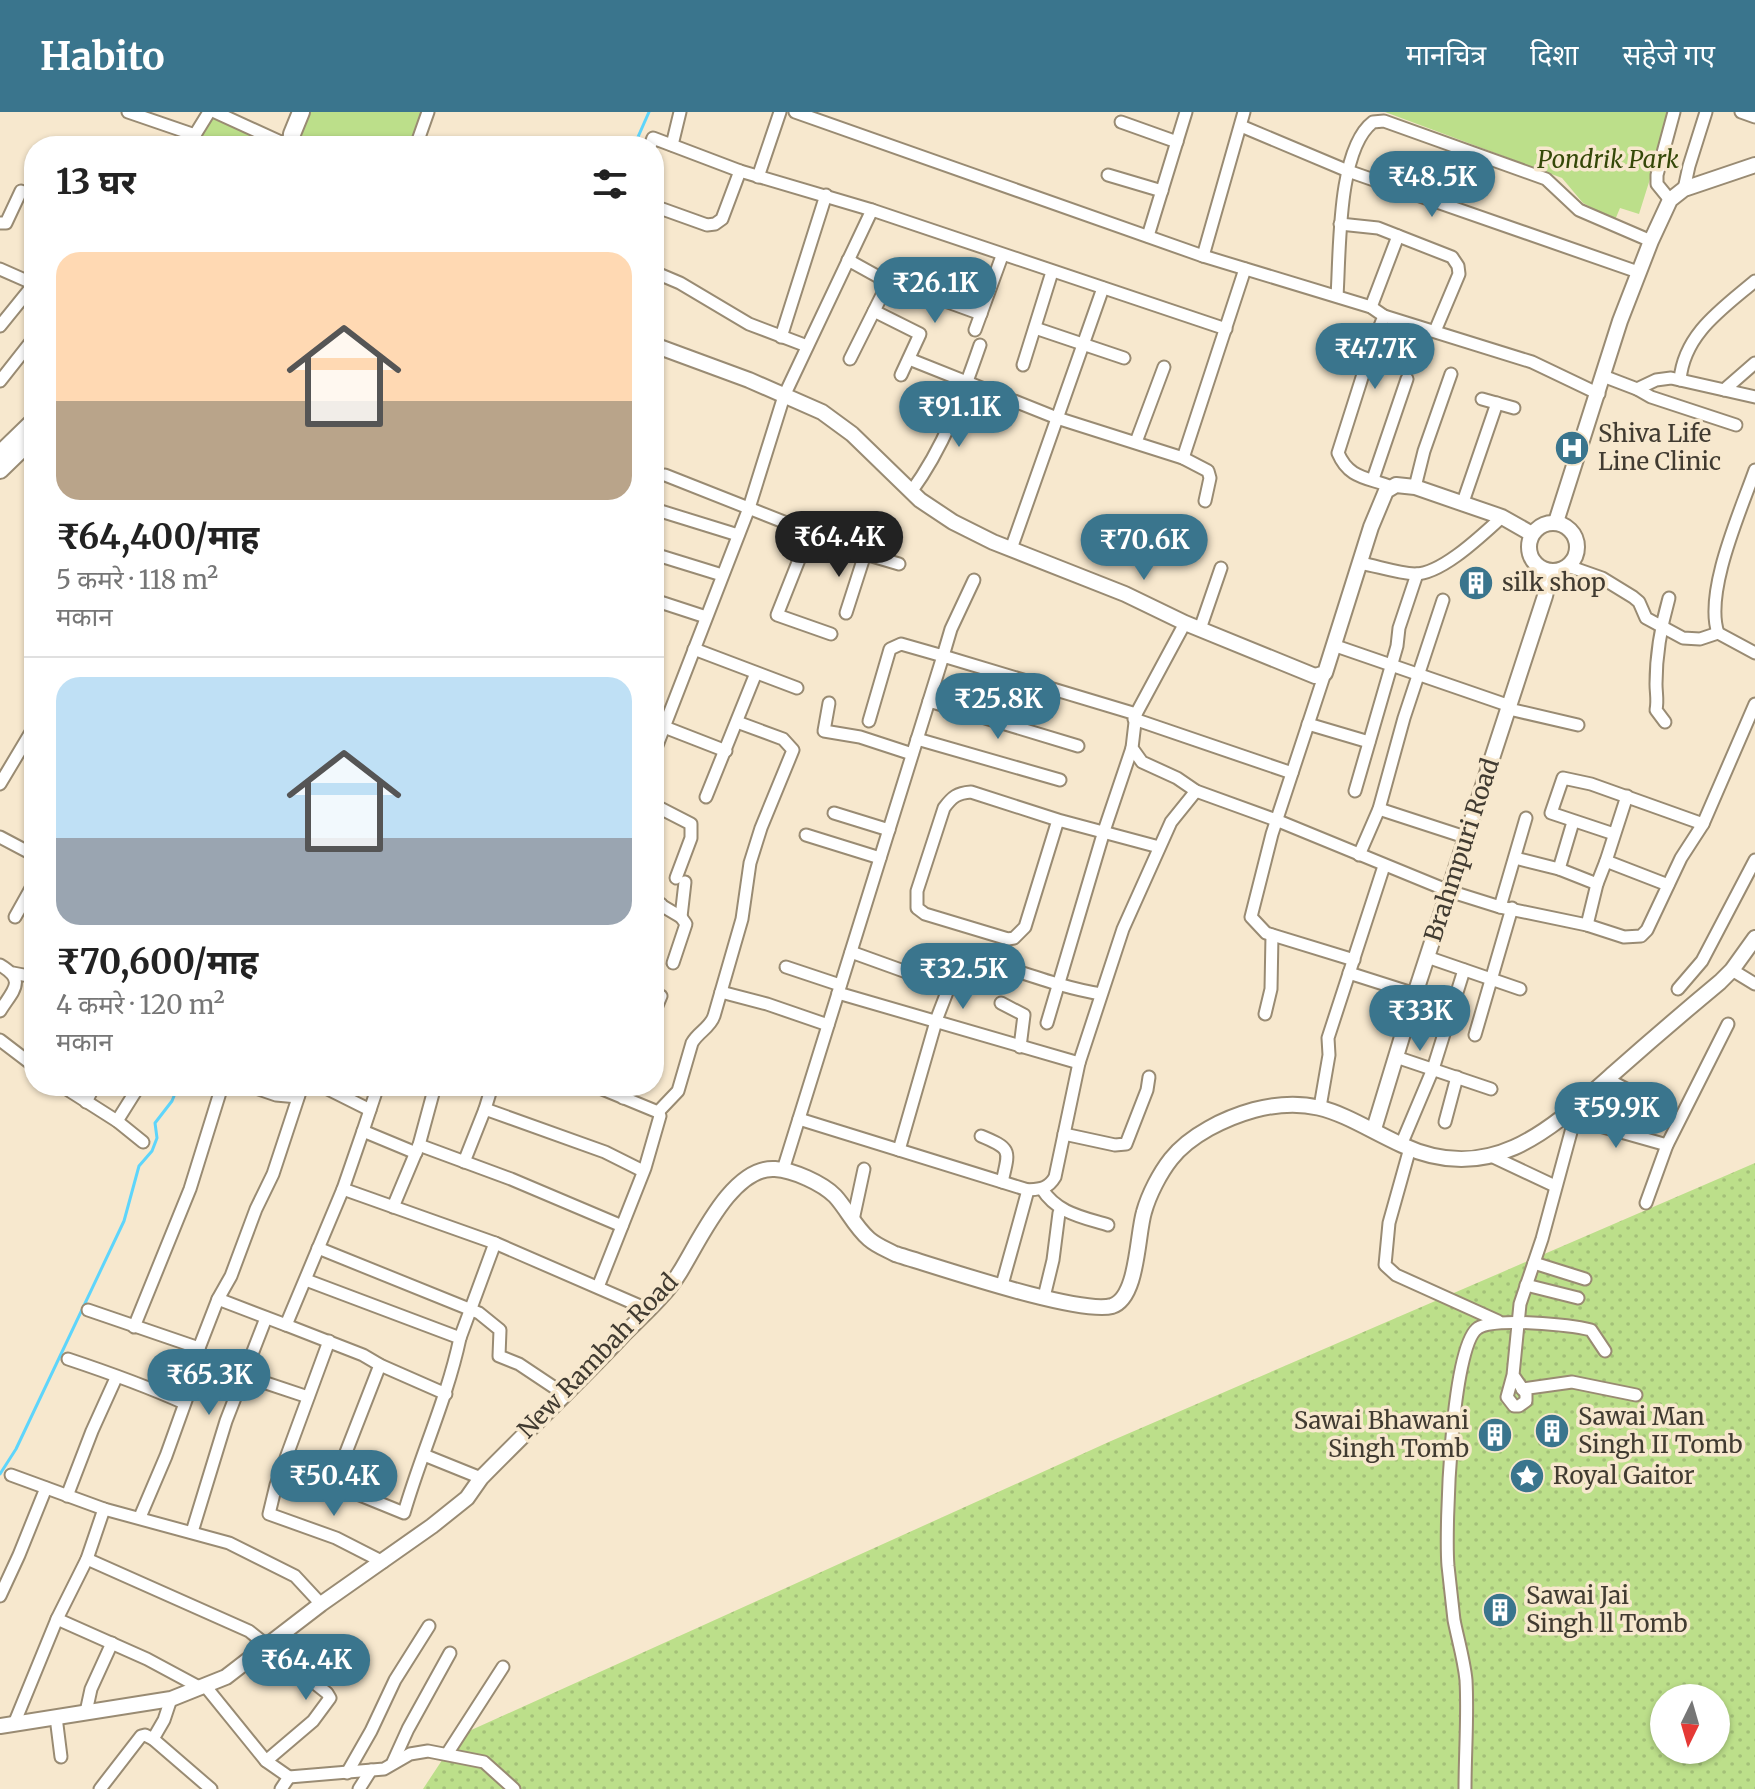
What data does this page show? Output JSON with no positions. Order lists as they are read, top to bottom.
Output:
{
  "streets": {
    "street": ["Brahmpuri Road", "New Rambah Road"]
  },
  "parks": ["Pondrik Park"],
  "places": {
    "hospital": ["Shiva Life Line Clinic"],
    "building": [
      "silk shop",
      "Sawai Man Singh II Tomb",
      "Sawai Bhawani Singh Tomb",
      "Sawai Jai Singh ll Tomb"
    ],
    "place": ["Royal Gaitor"]
  },
  "north": "bottom",
  "page": {
    "header": "Habito",
    "nav": ["मानचित्र", "दिशा", "सहेजे गए"],
    "heading": "13 घर",
    "price": [
      "₹48.5K",
      "₹26.1K",
      "₹47.7K",
      "₹91.1K",
      "₹64.4K",
      "₹70.6K",
      "₹25.8K",
      "₹32.5K",
      "₹33K",
      "₹59.9K",
      "₹65.3K",
      "₹50.4K",
      "₹64.4K"
    ],
    "list": [
      {
        "name": "₹64,400/माह",
        "note": "5 कमरे · 118 m² · मकान"
      },
      {
        "name": "₹70,600/माह",
        "note": "4 कमरे · 120 m² · मकान"
      }
    ]
  }
}
